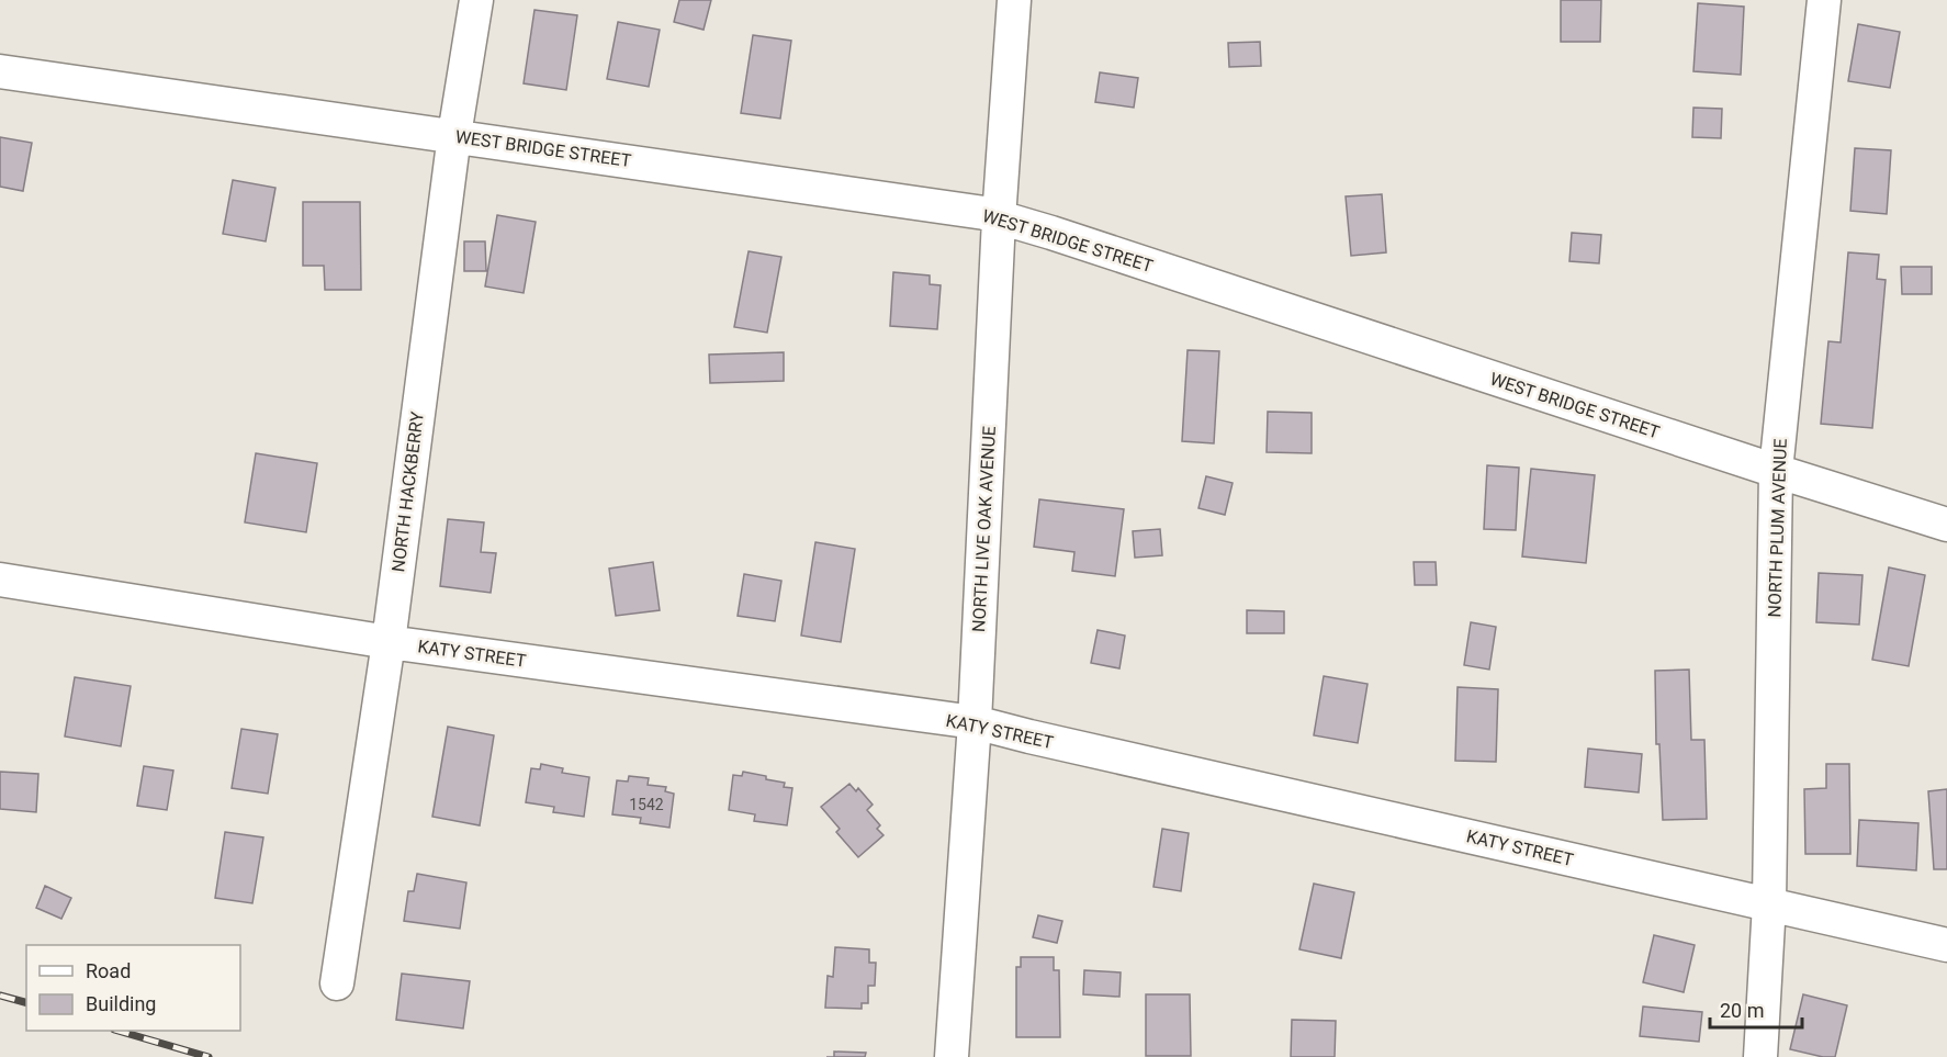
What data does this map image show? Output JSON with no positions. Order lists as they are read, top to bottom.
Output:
{
  "streets": {
    "street": [
      "WEST BRIDGE STREET",
      "NORTH HACKBERRY",
      "NORTH PLUM AVENUE",
      "NORTH LIVE OAK AVENUE",
      "KATY STREET"
    ]
  },
  "crossings": [
    ["WEST BRIDGE STREET", "NORTH HACKBERRY"],
    ["WEST BRIDGE STREET", "NORTH PLUM AVENUE"],
    ["WEST BRIDGE STREET", "NORTH LIVE OAK AVENUE"],
    ["NORTH HACKBERRY", "KATY STREET"],
    ["NORTH PLUM AVENUE", "KATY STREET"],
    ["NORTH LIVE OAK AVENUE", "KATY STREET"]
  ],
  "house_numbers": ["1542"],
  "legend": ["Road", "Building"],
  "scale_bar": "20 m"
}
